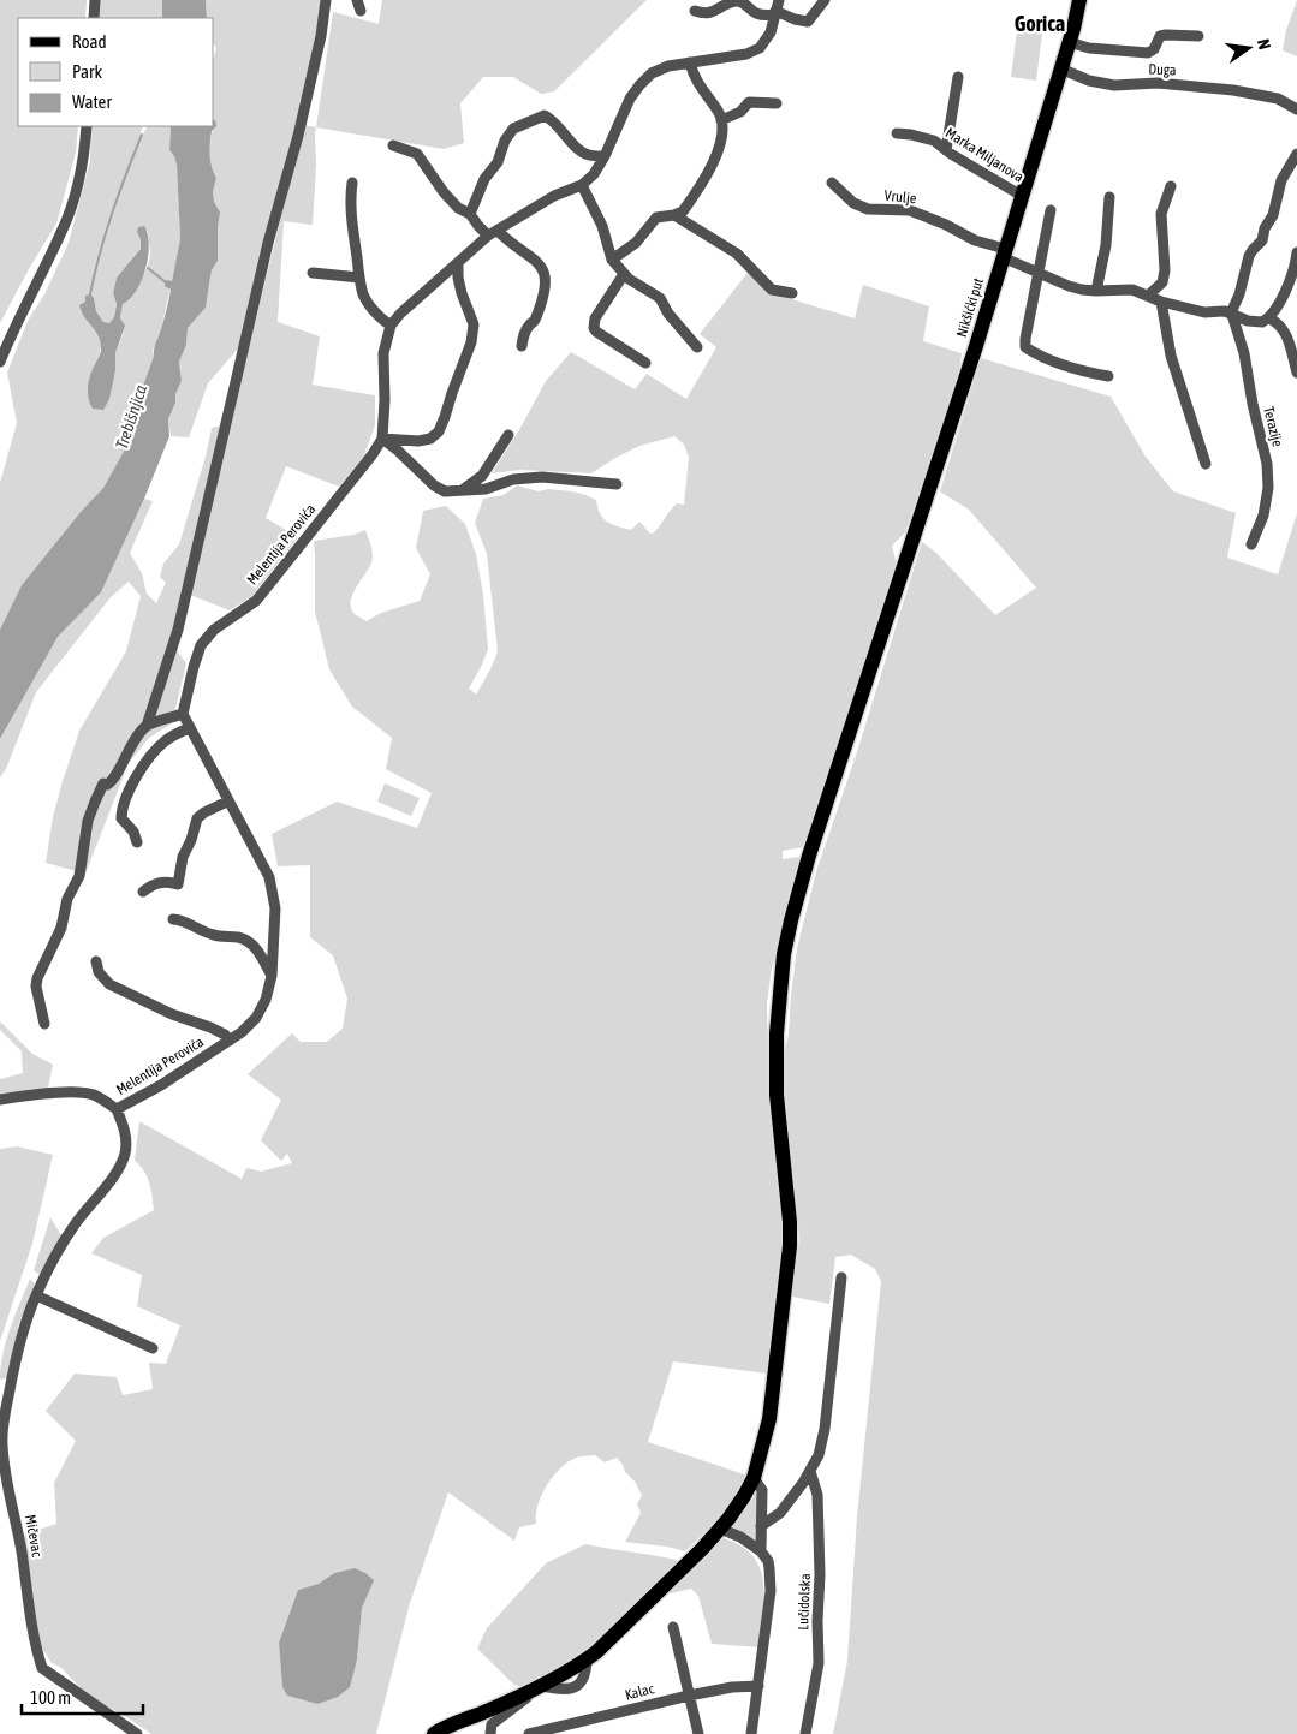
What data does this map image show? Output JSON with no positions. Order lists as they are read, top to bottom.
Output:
{
  "streets": {
    "main road": ["Nikšićki put"],
    "street": [
      "Duga",
      "Marka Miljanova",
      "Vrulje",
      "Terazije",
      "Melentija Perovića",
      "Mičevac",
      "Lučidolska",
      "Kalac"
    ]
  },
  "crossings": [
    ["Duga", "Nikšićki put"],
    ["Marka Miljanova", "Nikšićki put"],
    ["Vrulje", "Nikšićki put"],
    ["Melentija Perovića", "Mičevac"]
  ],
  "districts": ["Gorica"],
  "water": ["Trebišnjica"],
  "legend": ["Road", "Park", "Water"],
  "scale_bar": "100 m",
  "north": "right"
}
